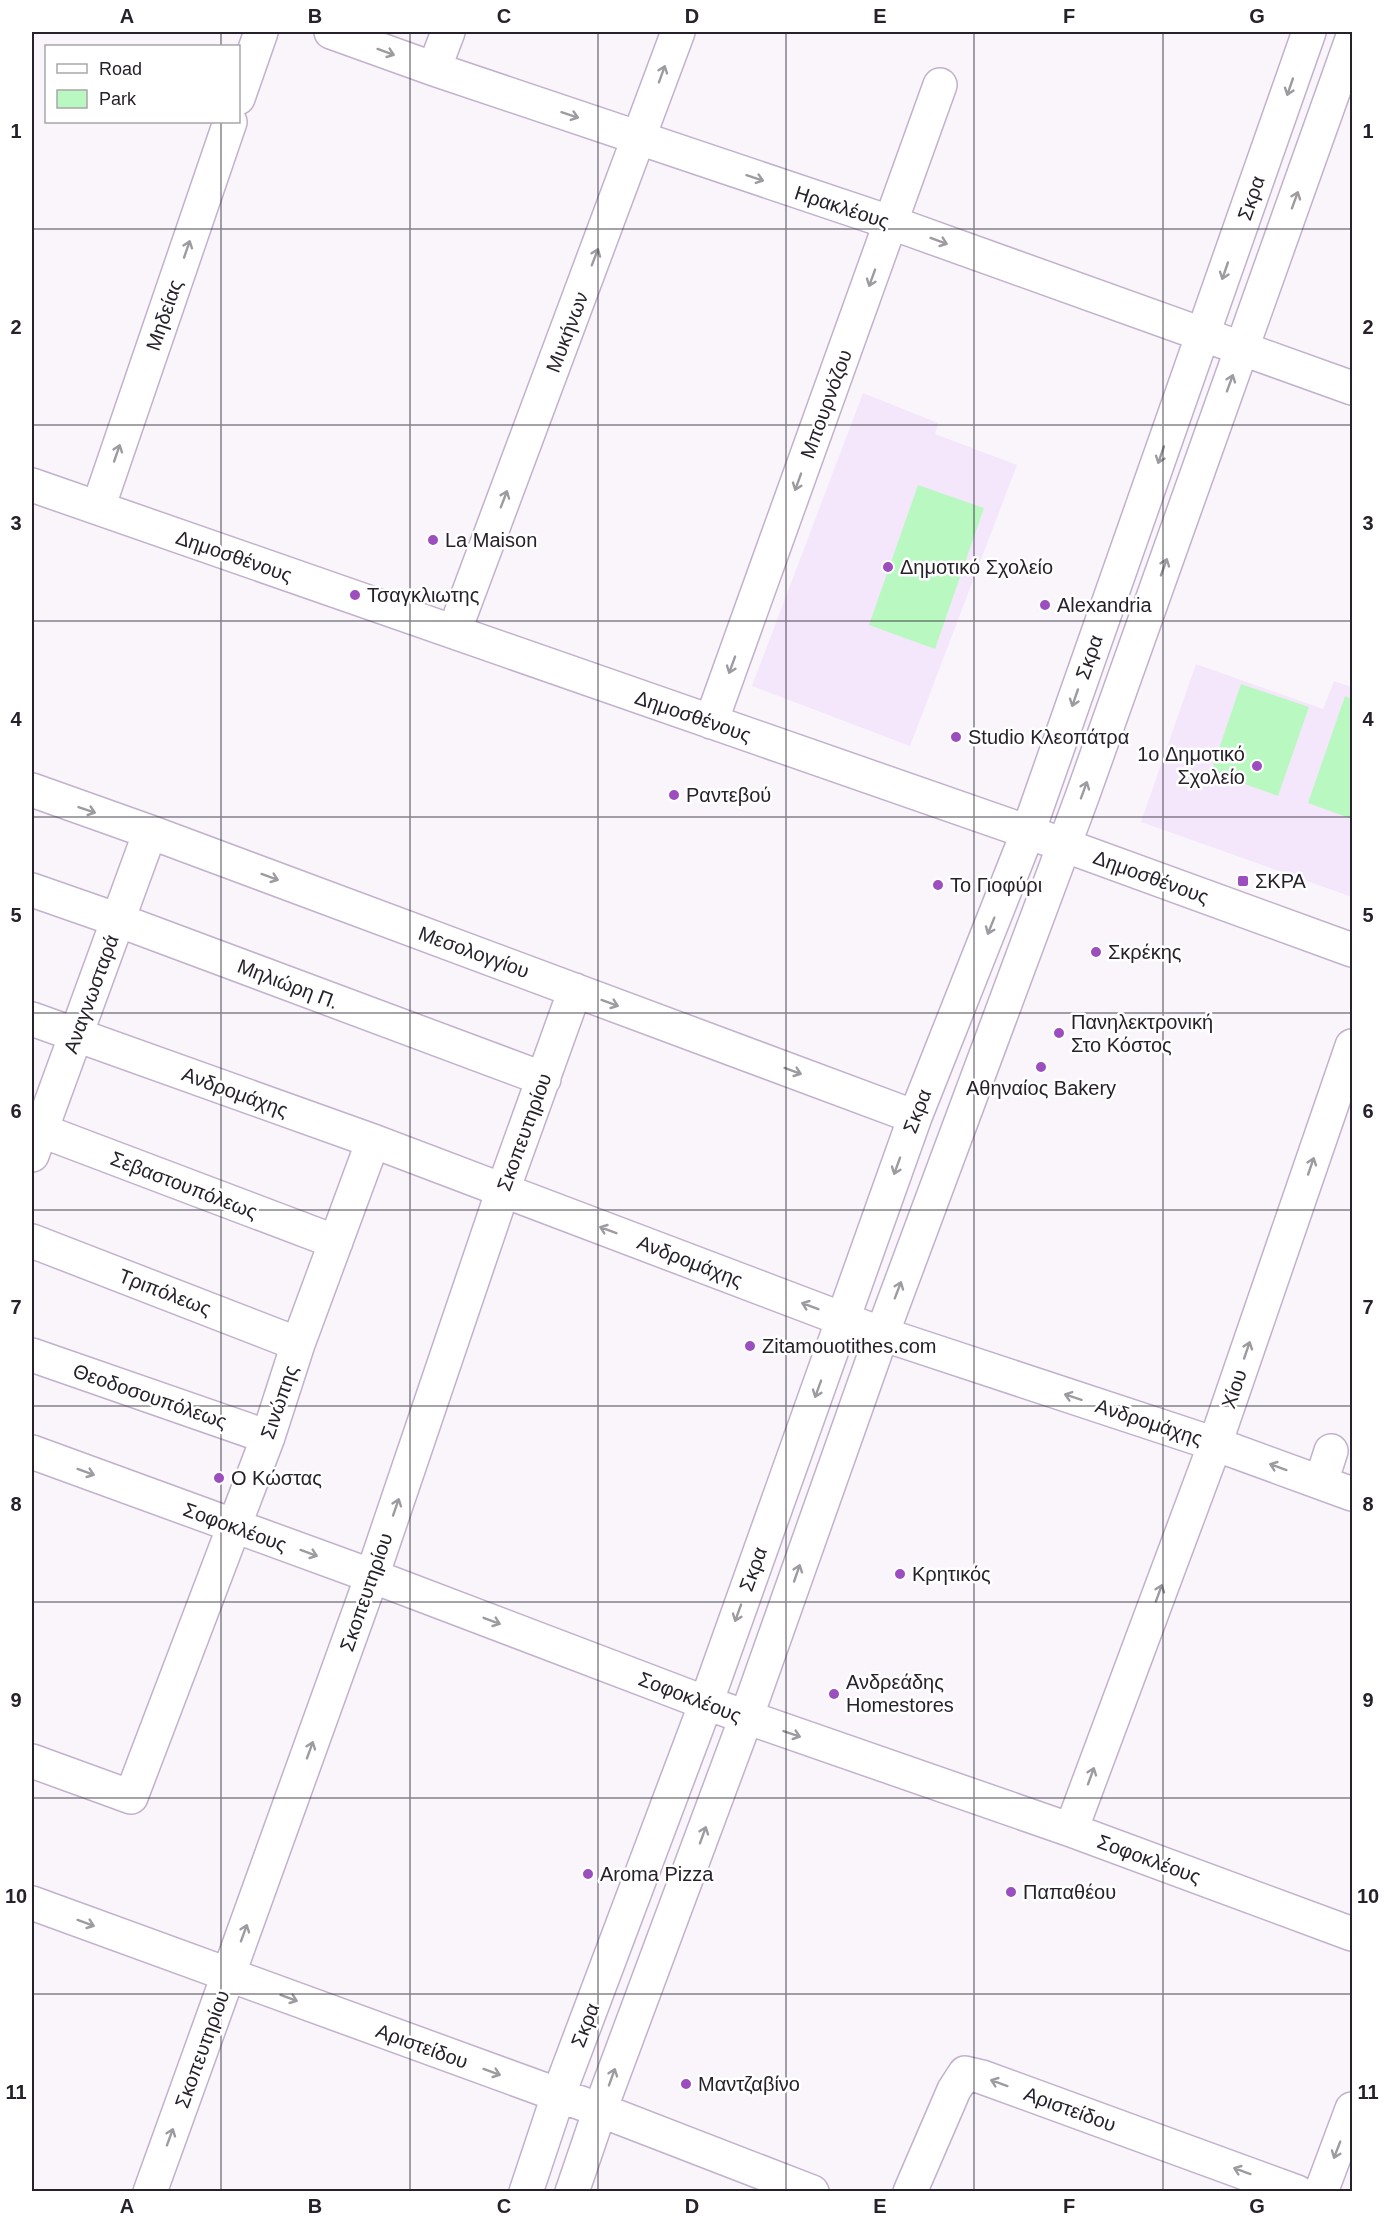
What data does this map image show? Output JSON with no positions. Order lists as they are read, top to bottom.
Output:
{
  "streets": {
    "street": [
      "Σκρα",
      "Ηρακλέους",
      "Μηδείας",
      "Μυκήνων",
      "Μπουρνόζου",
      "Δημοσθένους",
      "Μεσολογγίου",
      "Μηλιώρη Π.",
      "Αναγνωσταρά",
      "Ανδρομάχης",
      "Σκοπευτηρίου",
      "Σεβαστουπόλεως",
      "Τριπόλεως",
      "Χίου",
      "Θεοδοσουπόλεως",
      "Σινώπης",
      "Σοφοκλέους",
      "Αριστείδου"
    ]
  },
  "crossings": [
    ["Σκρα", "Ηρακλέους"],
    ["Σκρα", "Δημοσθένους"],
    ["Σκρα", "Μεσολογγίου"],
    ["Σκρα", "Ανδρομάχης"],
    ["Σκρα", "Σοφοκλέους"],
    ["Σκρα", "Αριστείδου"],
    ["Ηρακλέους", "Μυκήνων"],
    ["Ηρακλέους", "Μπουρνόζου"],
    ["Μηδείας", "Δημοσθένους"],
    ["Μυκήνων", "Δημοσθένους"],
    ["Μπουρνόζου", "Δημοσθένους"],
    ["Μεσολογγίου", "Αναγνωσταρά"],
    ["Μεσολογγίου", "Σκοπευτηρίου"],
    ["Μηλιώρη Π.", "Αναγνωσταρά"],
    ["Μηλιώρη Π.", "Σκοπευτηρίου"],
    ["Αναγνωσταρά", "Ανδρομάχης"],
    ["Αναγνωσταρά", "Σεβαστουπόλεως"],
    ["Ανδρομάχης", "Σκοπευτηρίου"],
    ["Ανδρομάχης", "Χίου"],
    ["Ανδρομάχης", "Σινώπης"],
    ["Σκοπευτηρίου", "Σοφοκλέους"],
    ["Σκοπευτηρίου", "Αριστείδου"],
    ["Σεβαστουπόλεως", "Σινώπης"],
    ["Τριπόλεως", "Σινώπης"],
    ["Χίου", "Σοφοκλέους"],
    ["Θεοδοσουπόλεως", "Σινώπης"],
    ["Σινώπης", "Σοφοκλέους"]
  ],
  "one_way": [
    "Ηρακλέους",
    "Μηδείας",
    "Μυκήνων",
    "Μπουρνόζου",
    "Μεσολογγίου",
    "Ανδρομάχης",
    "Σκοπευτηρίου",
    "Χίου",
    "Σοφοκλέους"
  ],
  "places": {
    "other": [
      "La Maison",
      "Δημοτικό Σχολείο",
      "Τσαγκλιωτης",
      "Alexandria",
      "Studio Κλεοπάτρα",
      "1o Δημοτικό Σχολείο",
      "Ραντεβού",
      "Το Γιοφύρι",
      "Σκρέκης",
      "Πανηλεκτρονική Στο Κόστος",
      "Αθηναίος Bakery",
      "Zitamouotithes.com",
      "Ο Κώστας",
      "Κρητικός",
      "Ανδρεάδης Homestores",
      "Aroma Pizza",
      "Παπαθέου",
      "Μαντζαβίνο"
    ],
    "transit": ["ΣΚΡΑ"]
  },
  "legend": ["Road", "Park"],
  "grid": {
    "columns": [
      "A",
      "B",
      "C",
      "D",
      "E",
      "F",
      "G"
    ],
    "rows": [
      "1",
      "2",
      "3",
      "4",
      "5",
      "6",
      "7",
      "8",
      "9",
      "10",
      "11"
    ]
  }
}
